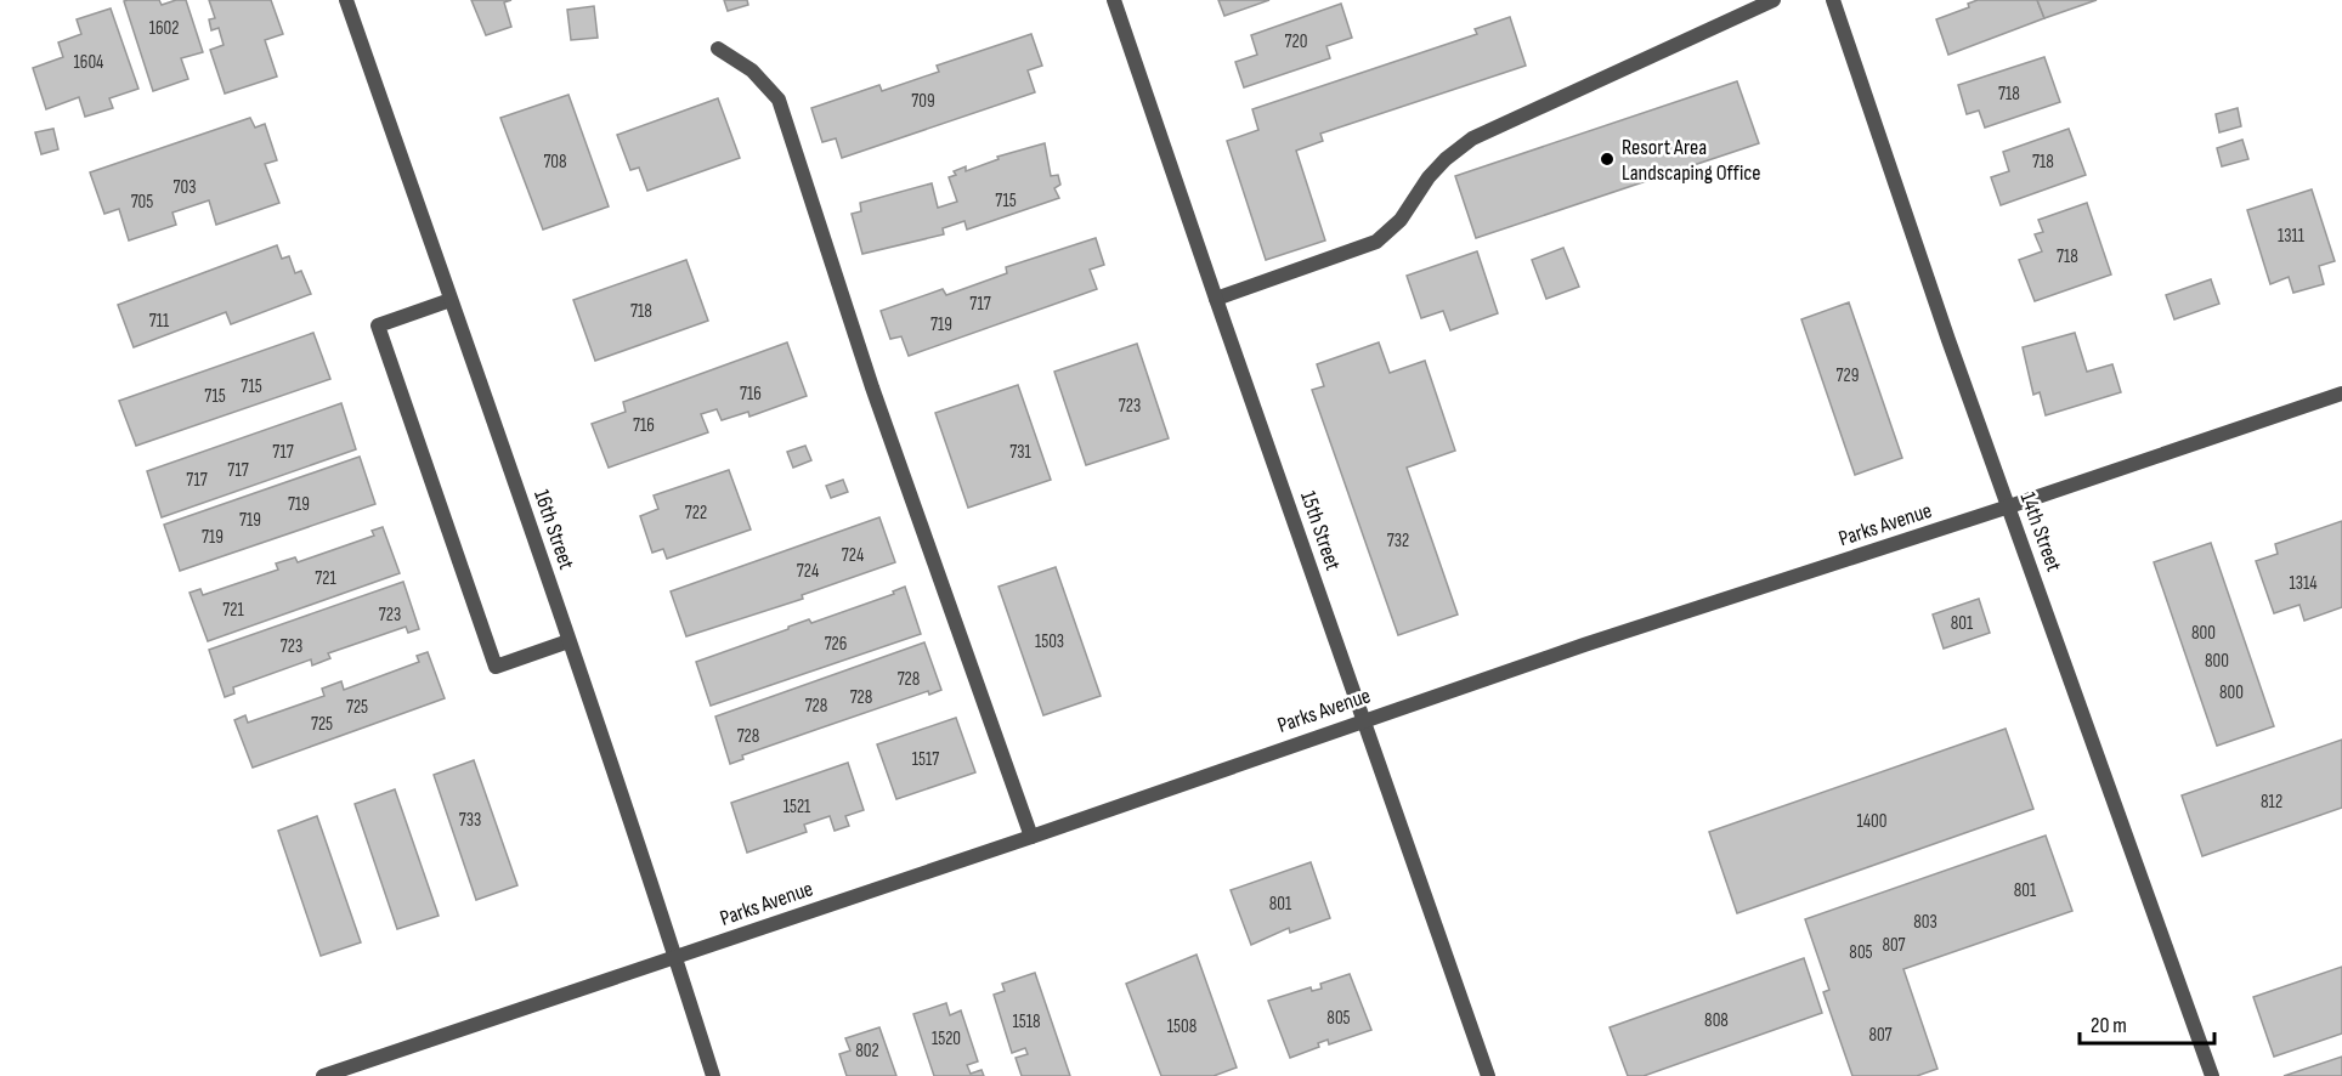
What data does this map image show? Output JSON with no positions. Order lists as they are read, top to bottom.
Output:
{
  "streets": {
    "street": [
      "Parks Avenue",
      "16th Street",
      "15th Street",
      "14th Street"
    ]
  },
  "crossings": [
    ["Parks Avenue", "16th Street"],
    ["Parks Avenue", "15th Street"],
    ["Parks Avenue", "14th Street"]
  ],
  "places": ["Resort Area Landscaping Office"],
  "house_numbers": [
    "1602",
    "720",
    "1604",
    "718",
    "709",
    "708",
    "718",
    "703",
    "715",
    "705",
    "1311",
    "718",
    "717",
    "718",
    "711",
    "719",
    "729",
    "715",
    "716",
    "715",
    "723",
    "716",
    "717",
    "731",
    "717",
    "717",
    "719",
    "722",
    "719",
    "719",
    "732",
    "724",
    "724",
    "721",
    "1314",
    "721",
    "723",
    "801",
    "800",
    "1503",
    "726",
    "723",
    "800",
    "728",
    "800",
    "728",
    "728",
    "725",
    "725",
    "728",
    "1517",
    "812",
    "1521",
    "733",
    "1400",
    "801",
    "801",
    "803",
    "807",
    "805",
    "805",
    "808",
    "1518",
    "1508",
    "807",
    "1520",
    "802"
  ],
  "scale_bar": "20 m"
}
